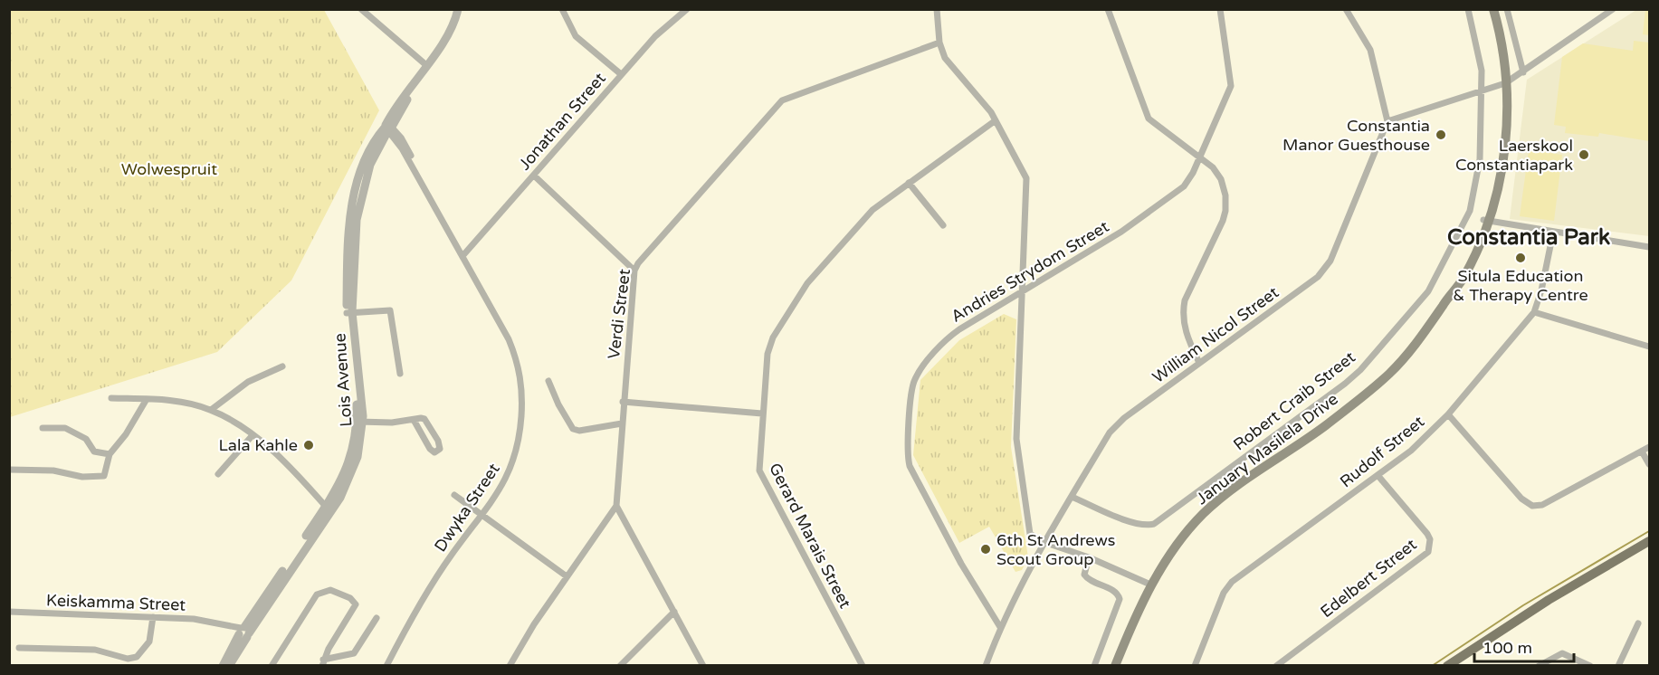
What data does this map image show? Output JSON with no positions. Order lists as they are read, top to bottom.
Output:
{
  "streets": {
    "main road": ["January Masilela Drive"],
    "street": [
      "Jonathan Street",
      "Andries Strydom Street",
      "Verdi Street",
      "William Nicol Street",
      "Lois Avenue",
      "Robert Craib Street",
      "Rudolf Street",
      "Dwyka Street",
      "Gerard Marais Street",
      "Edelbert Street",
      "Keiskamma Street"
    ]
  },
  "crossings": [
    ["Jonathan Street", "Dwyka Street"],
    ["Andries Strydom Street", "William Nicol Street"],
    ["William Nicol Street", "Robert Craib Street"],
    ["Lois Avenue", "Dwyka Street"],
    ["Lois Avenue", "Keiskamma Street"],
    ["Rudolf Street", "Edelbert Street"]
  ],
  "districts": ["Constantia Park"],
  "parks": ["Wolwespruit"],
  "places": [
    "Constantia Manor Guesthouse",
    "Laerskool Constantiapark",
    "Situla Education & Therapy Centre",
    "Lala Kahle",
    "6th St Andrews Scout Group"
  ],
  "scale_bar": "100 m"
}
